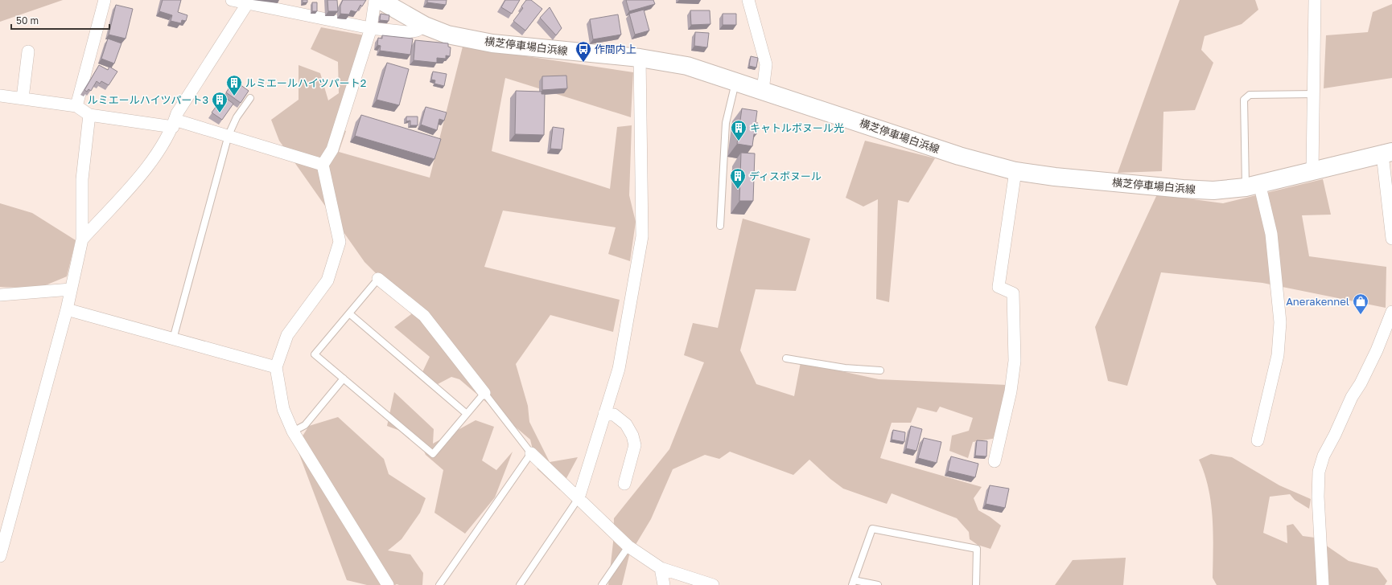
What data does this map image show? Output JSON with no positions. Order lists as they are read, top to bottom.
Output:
{
  "streets": {
    "main road": ["横芝停車場白浜線"]
  },
  "places": {
    "bus stop": ["作間内上"],
    "building": [
      "ルミエールハイツパート2",
      "ルミエールハイツパート3",
      "キャトルボヌール光",
      "ディスボヌール"
    ],
    "shop": ["Anerakennel"]
  },
  "scale_bar": "50 m"
}
